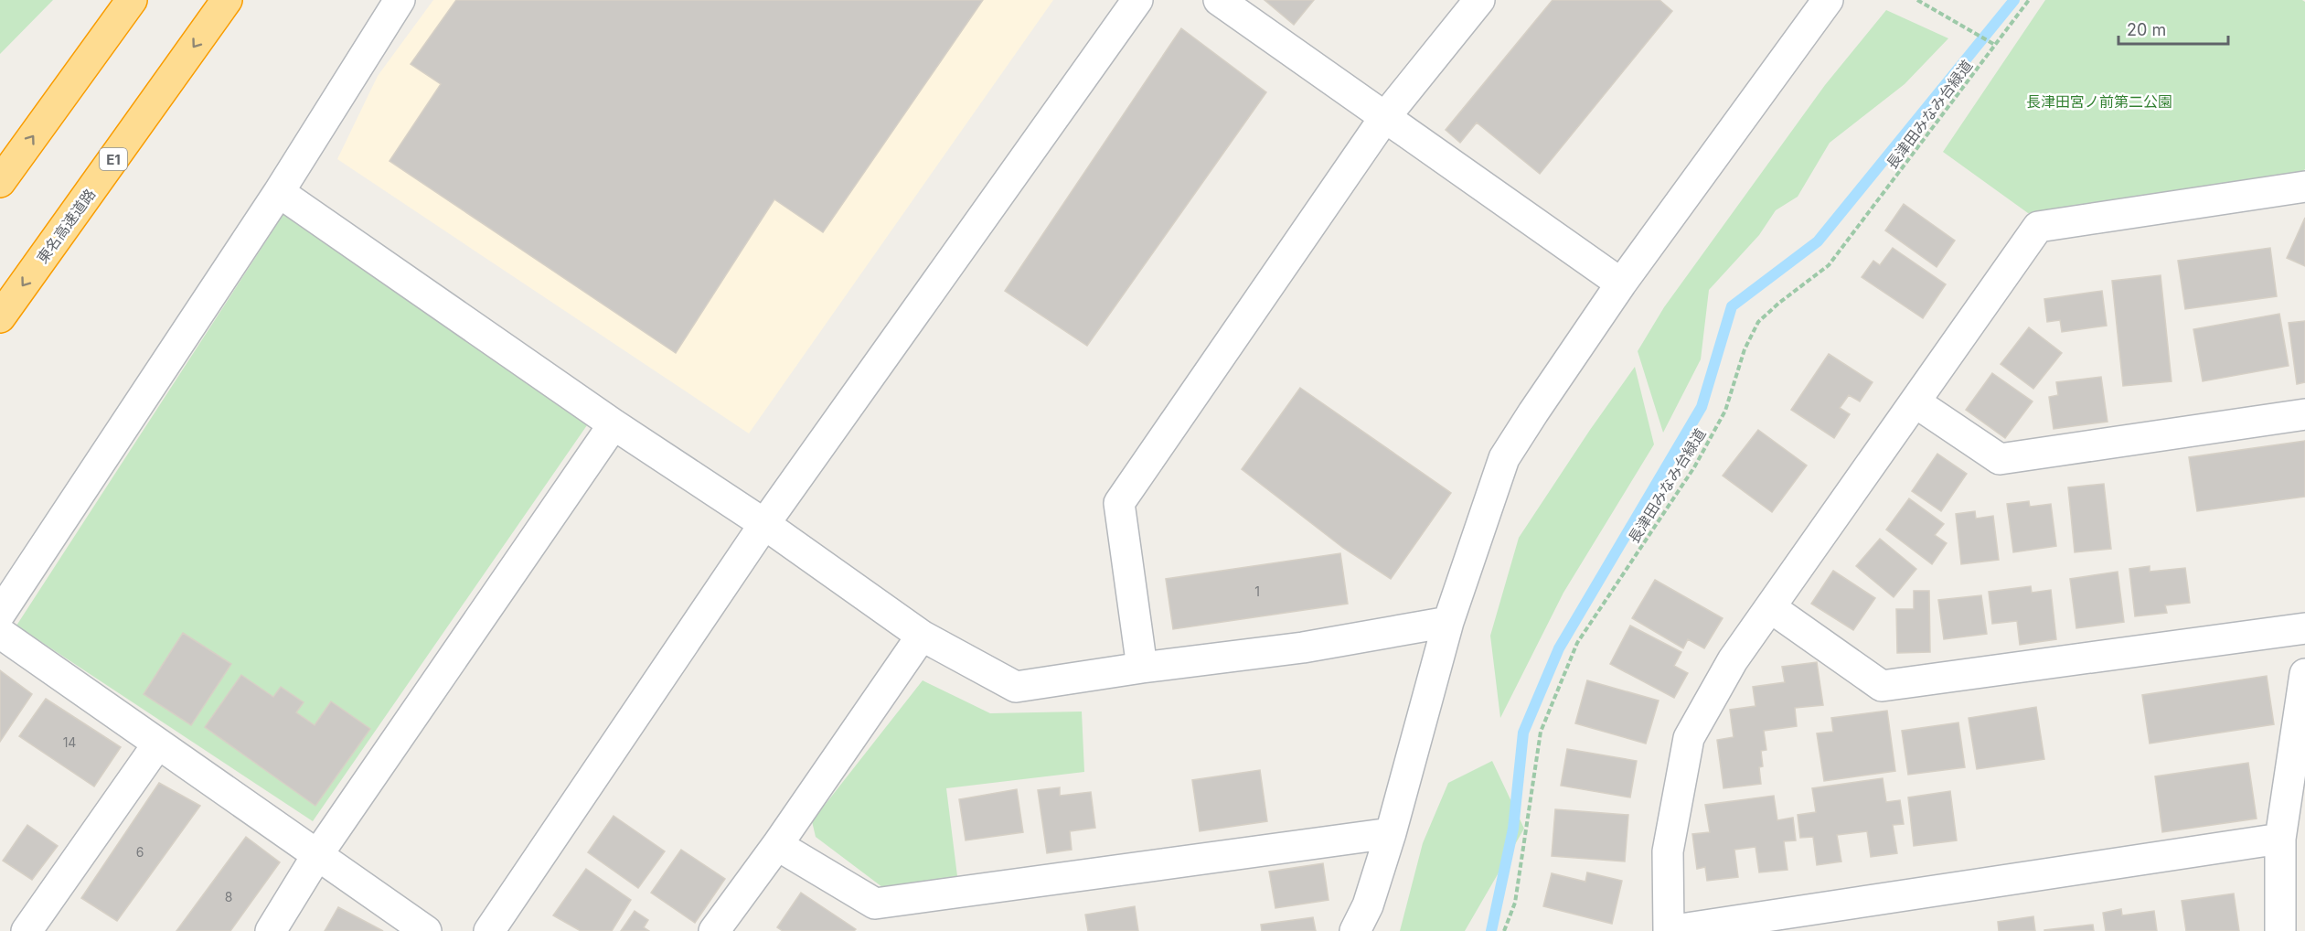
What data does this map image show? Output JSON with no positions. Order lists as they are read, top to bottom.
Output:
{
  "streets": {
    "highway": ["E1", "東名高速道路"],
    "path": ["長津田みなみ台緑道"]
  },
  "parks": ["長津田宮ノ前第二公園"],
  "house_numbers": [
    "1",
    "14",
    "6",
    "8"
  ],
  "scale_bar": "20 m"
}
